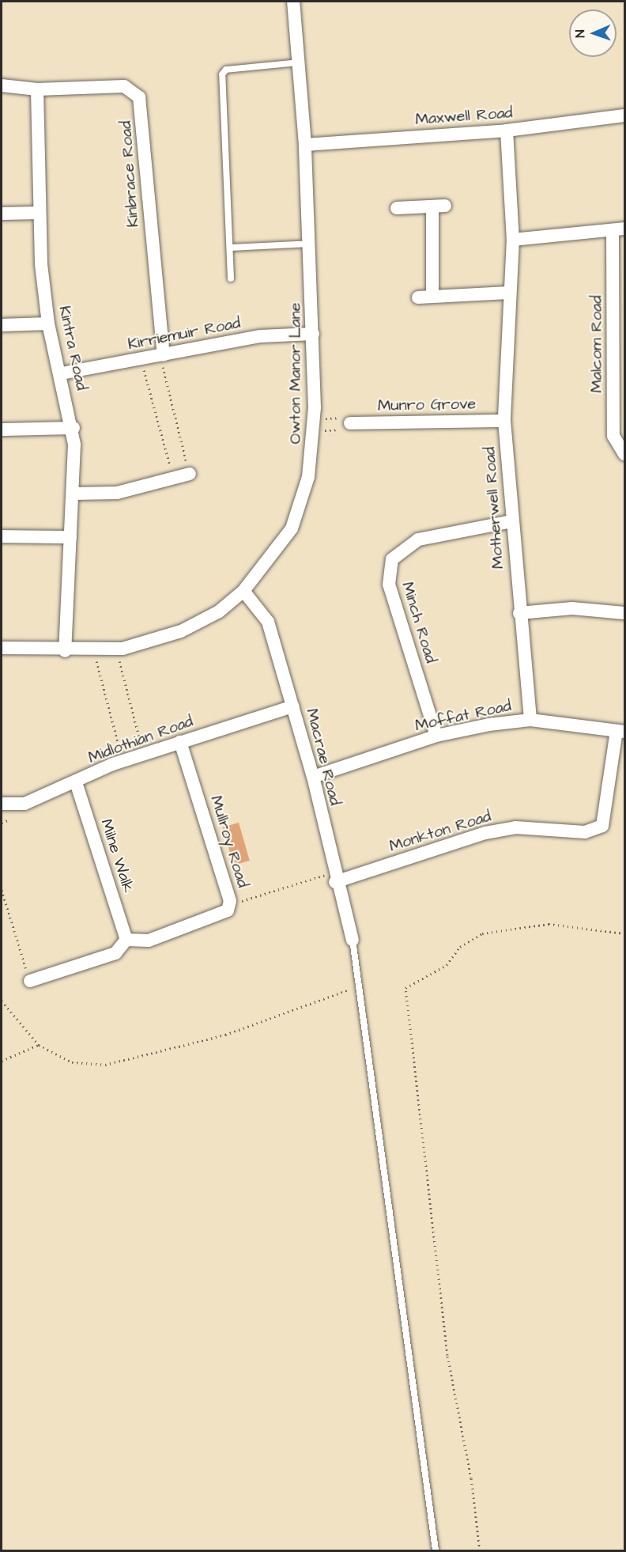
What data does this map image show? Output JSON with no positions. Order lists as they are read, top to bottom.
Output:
{
  "streets": {
    "street": [
      "Maxwell Road",
      "Kinbrace Road",
      "Kirriemuir Road",
      "Malcom Road",
      "Kintra Road",
      "Owton Manor Lane",
      "Munro Grove",
      "Motherwell Road",
      "Minch Road",
      "Moffat Road",
      "Midlothian Road",
      "Macrae Road",
      "Monkton Road",
      "Mullroy Road",
      "Milne Walk"
    ]
  },
  "crossings": [
    ["Maxwell Road", "Owton Manor Lane"],
    ["Maxwell Road", "Motherwell Road"],
    ["Kinbrace Road", "Kirriemuir Road"],
    ["Kinbrace Road", "Kintra Road"],
    ["Kirriemuir Road", "Kintra Road"],
    ["Kirriemuir Road", "Owton Manor Lane"],
    ["Kintra Road", "Owton Manor Lane"],
    ["Owton Manor Lane", "Macrae Road"],
    ["Munro Grove", "Motherwell Road"],
    ["Motherwell Road", "Minch Road"],
    ["Motherwell Road", "Moffat Road"],
    ["Minch Road", "Moffat Road"],
    ["Moffat Road", "Macrae Road"],
    ["Moffat Road", "Monkton Road"],
    ["Midlothian Road", "Macrae Road"],
    ["Midlothian Road", "Mullroy Road"],
    ["Midlothian Road", "Milne Walk"],
    ["Macrae Road", "Monkton Road"],
    ["Mullroy Road", "Milne Walk"]
  ],
  "north": "left"
}
